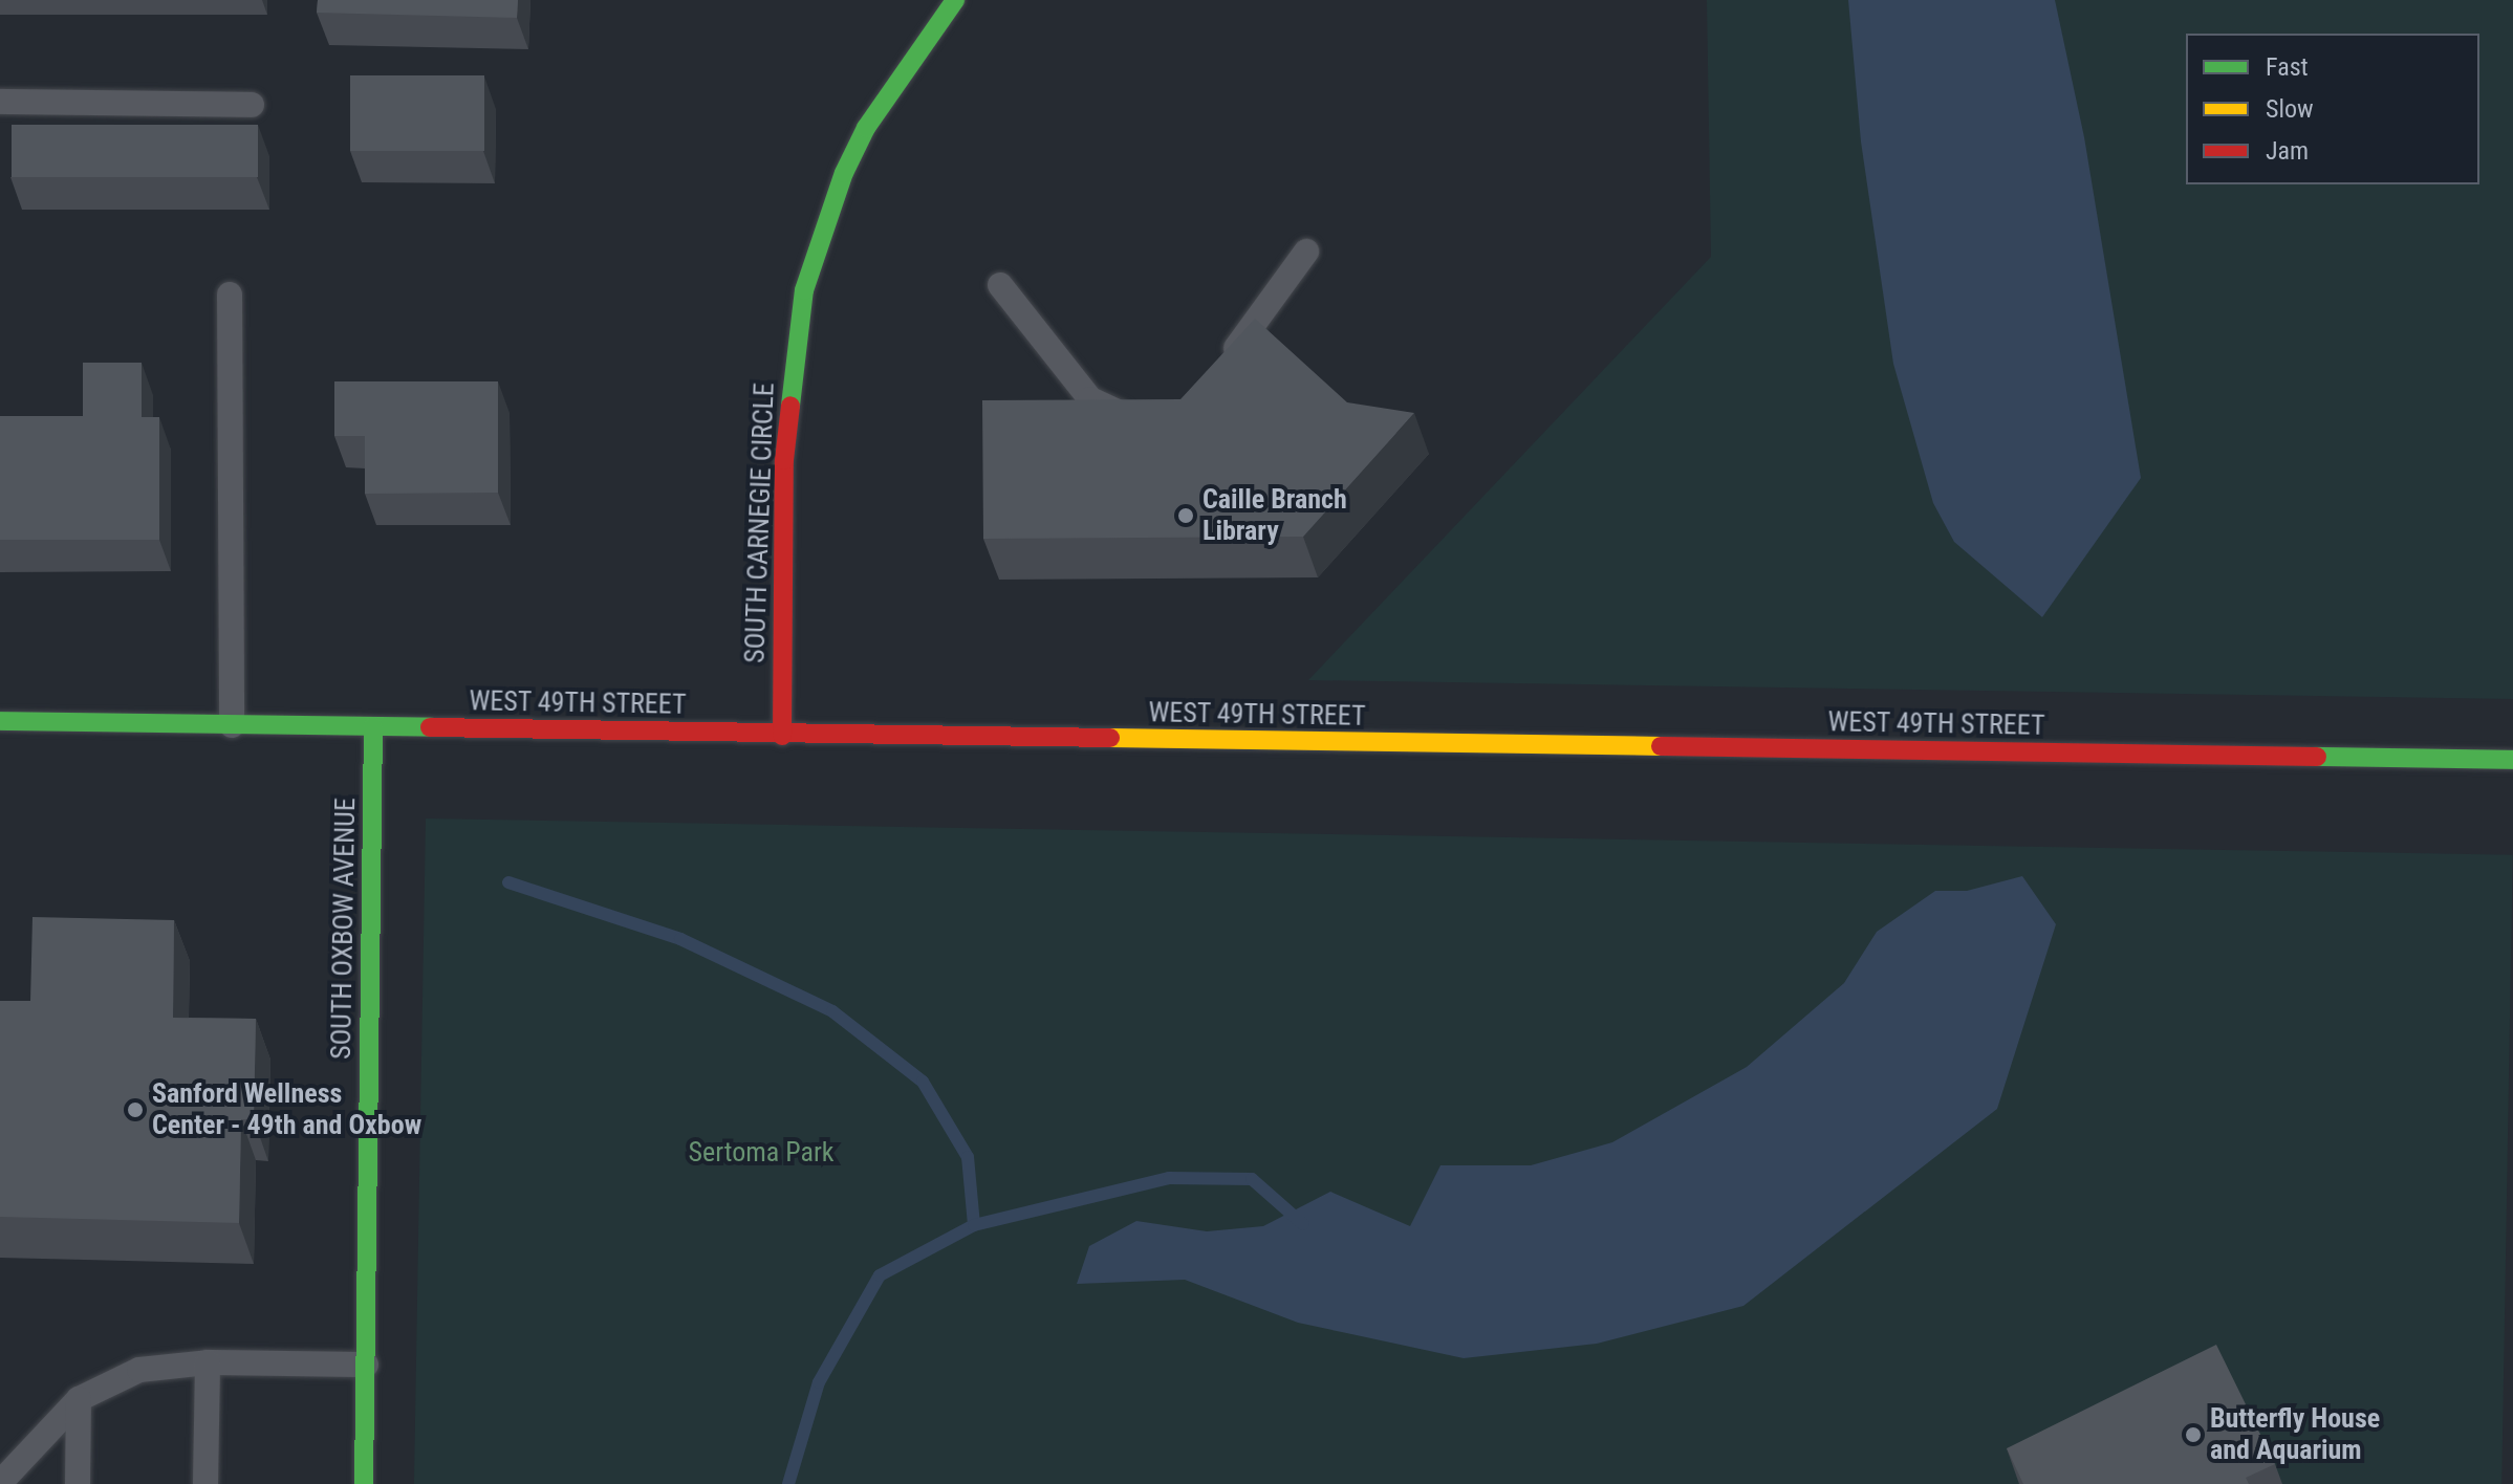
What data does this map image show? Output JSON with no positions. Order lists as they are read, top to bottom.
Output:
{
  "streets": {
    "main road": ["SOUTH CARNEGIE CIRCLE", "WEST 49TH STREET", "SOUTH OXBOW AVENUE"]
  },
  "crossings": [
    ["SOUTH CARNEGIE CIRCLE", "WEST 49TH STREET"],
    ["WEST 49TH STREET", "SOUTH OXBOW AVENUE"]
  ],
  "parks": ["Sertoma Park"],
  "places": ["Caille Branch Library", "Sanford Wellness Center - 49th and Oxbow", "Butterfly House and Aquarium"],
  "legend": ["Fast", "Slow", "Jam"]
}
